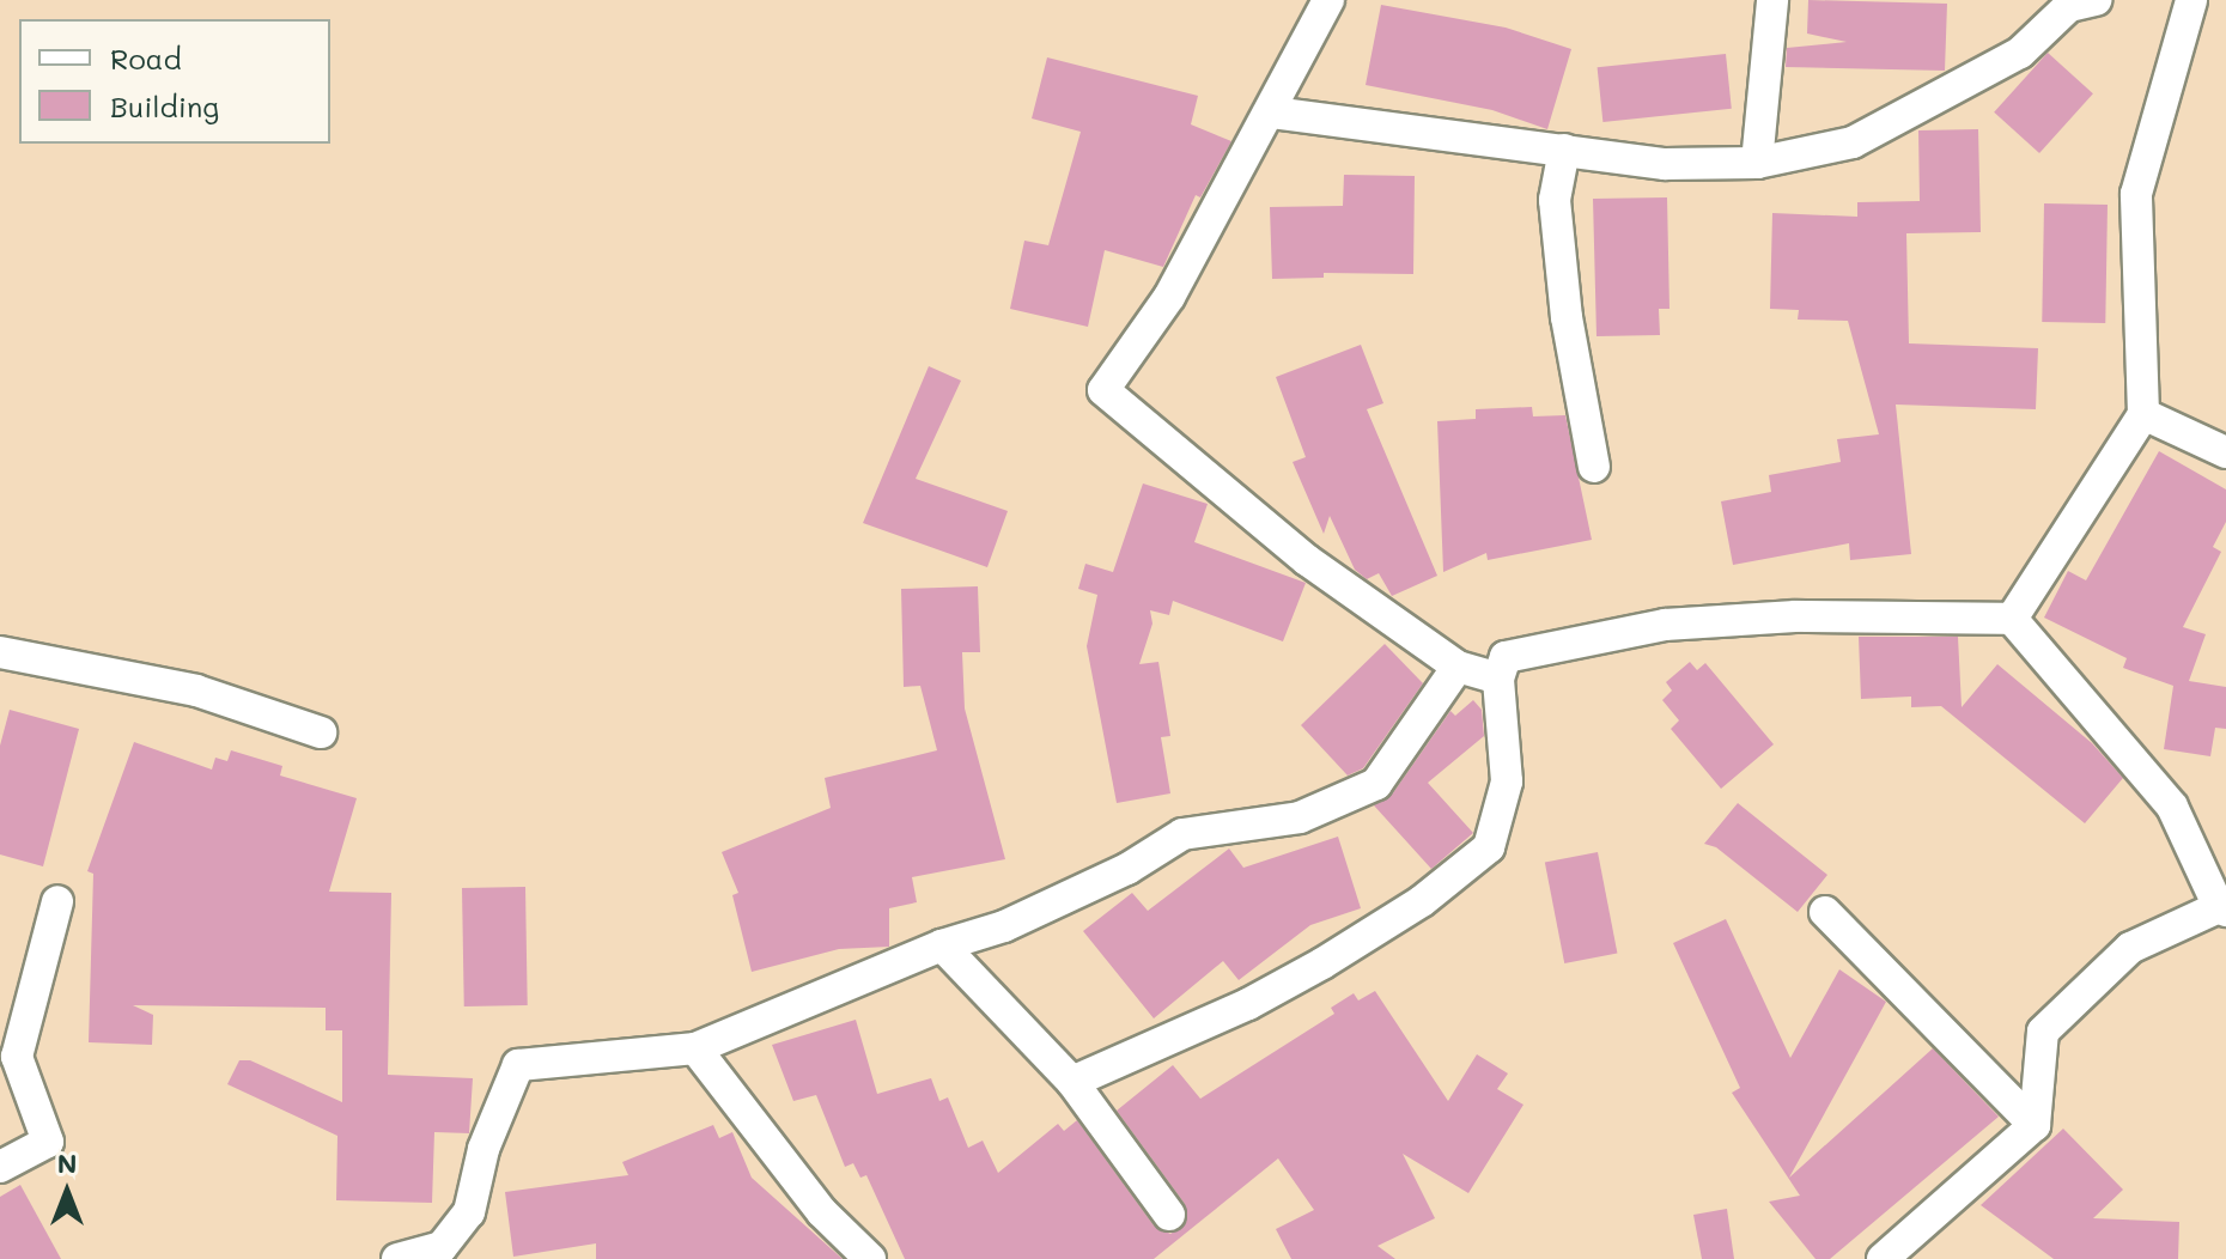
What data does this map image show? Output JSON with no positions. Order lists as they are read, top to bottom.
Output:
{
  "legend": ["Road", "Building"],
  "north": "top"
}
